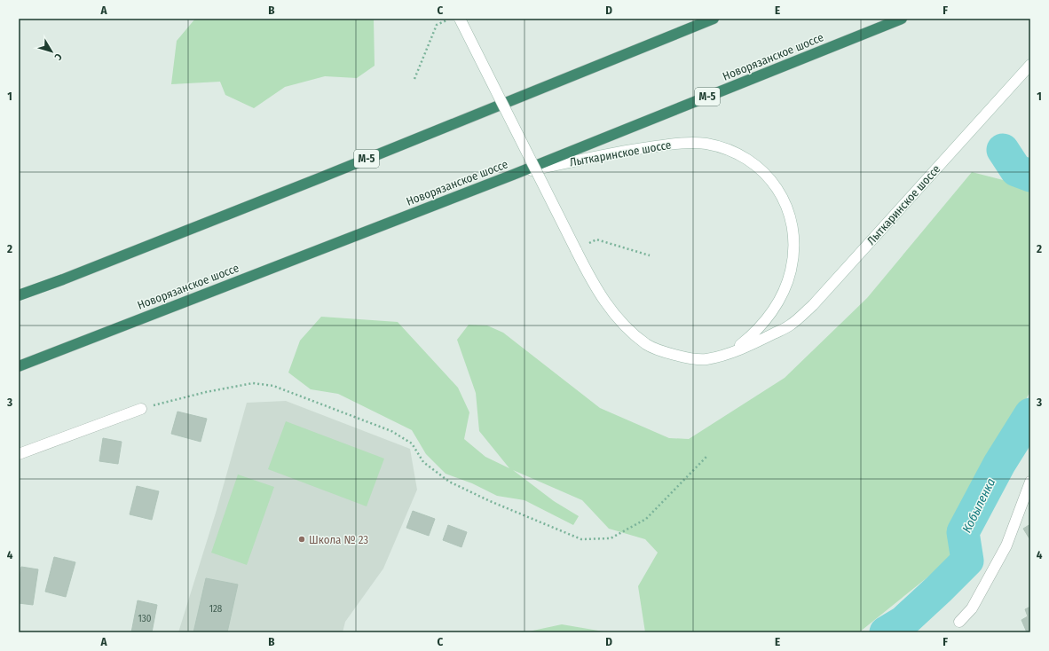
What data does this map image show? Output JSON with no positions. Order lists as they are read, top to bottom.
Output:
{
  "streets": {
    "highway": ["Новорязанское шоссе", "М-5"],
    "main road": ["Лыткаринское шоссе"]
  },
  "crossings": [
    ["Новорязанское шоссе", "Лыткаринское шоссе"]
  ],
  "water": ["Кобыленка"],
  "places": ["Школа № 23"],
  "house_numbers": ["128", "130"],
  "north": "bottom right",
  "grid": {
    "columns": [
      "A",
      "B",
      "C",
      "D",
      "E",
      "F"
    ],
    "rows": [
      "1",
      "2",
      "3",
      "4"
    ]
  }
}
